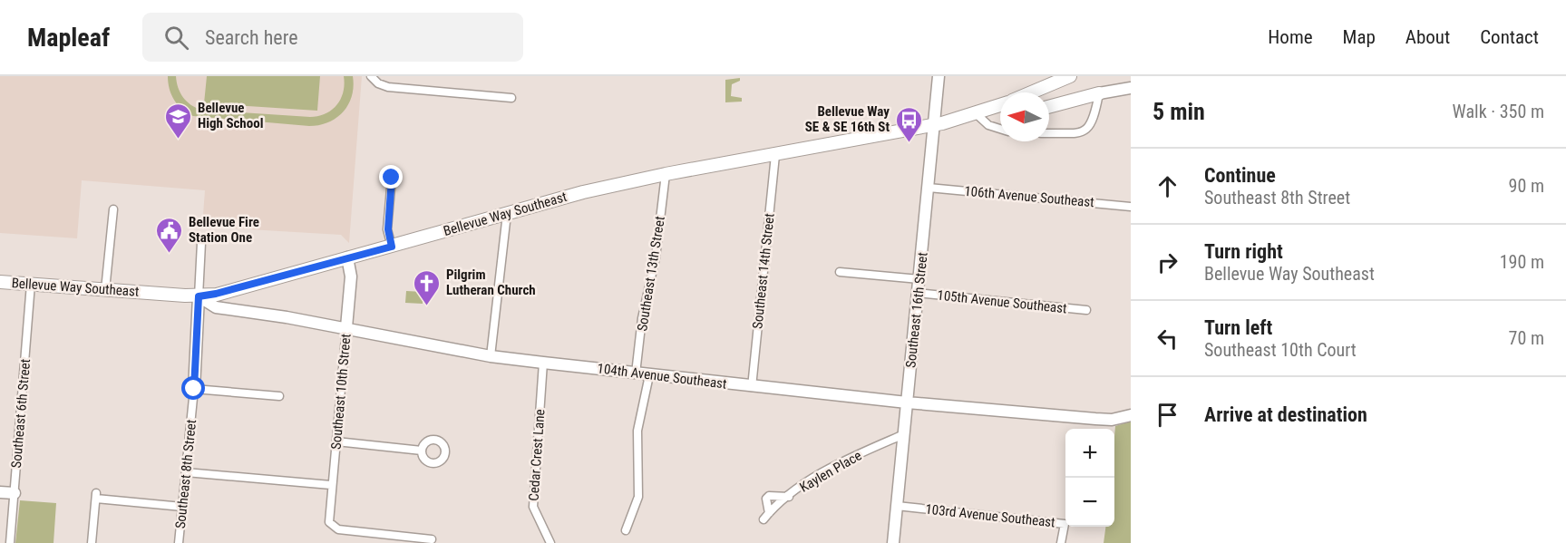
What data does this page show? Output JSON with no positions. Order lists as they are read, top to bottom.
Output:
{
  "streets": {
    "main road": ["Bellevue Way Southeast"],
    "street": [
      "106th Avenue Southeast",
      "Southeast 14th Street",
      "Southeast 13th Street",
      "105th Avenue Southeast",
      "Southeast 16th Street",
      "104th Avenue Southeast",
      "Southeast 10th Street",
      "Southeast 6th Street",
      "Cedar Crest Lane",
      "Kaylen Place",
      "Southeast 8th Street",
      "103rd Avenue Southeast"
    ]
  },
  "crossings": [
    ["106th Avenue Southeast", "Southeast 16th Street"],
    ["Bellevue Way Southeast", "Southeast 14th Street"],
    ["Bellevue Way Southeast", "Southeast 13th Street"],
    ["Bellevue Way Southeast", "Southeast 16th Street"],
    ["Bellevue Way Southeast", "104th Avenue Southeast"],
    ["Bellevue Way Southeast", "Southeast 10th Street"],
    ["Bellevue Way Southeast", "Southeast 6th Street"],
    ["Bellevue Way Southeast", "Southeast 8th Street"],
    ["Southeast 14th Street", "104th Avenue Southeast"],
    ["Southeast 13th Street", "104th Avenue Southeast"],
    ["105th Avenue Southeast", "Southeast 16th Street"],
    ["Southeast 16th Street", "104th Avenue Southeast"],
    ["Southeast 16th Street", "Kaylen Place"],
    ["Southeast 16th Street", "103rd Avenue Southeast"],
    ["104th Avenue Southeast", "Southeast 10th Street"],
    ["104th Avenue Southeast", "Cedar Crest Lane"],
    ["104th Avenue Southeast", "Southeast 8th Street"]
  ],
  "places": {
    "school or university": ["Bellevue High School"],
    "bus stop": ["Bellevue Way SE & SE 16th St"],
    "public building": ["Bellevue Fire Station One"],
    "church": ["Pilgrim Lutheran Church"]
  },
  "north": "left",
  "page": {
    "header": "Mapleaf",
    "search": "Search here",
    "nav": [
      "Home",
      "Map",
      "About",
      "Contact"
    ],
    "heading": ["5 min", "Walk · 350 m"],
    "list": [
      ["Continue", "Southeast 8th Street", "90 m"],
      ["Turn right", "Bellevue Way Southeast", "190 m"],
      ["Turn left", "Southeast 10th Court", "70 m"],
      "Arrive at destination"
    ],
    "map_buttons": ["+", "−"]
  }
}
